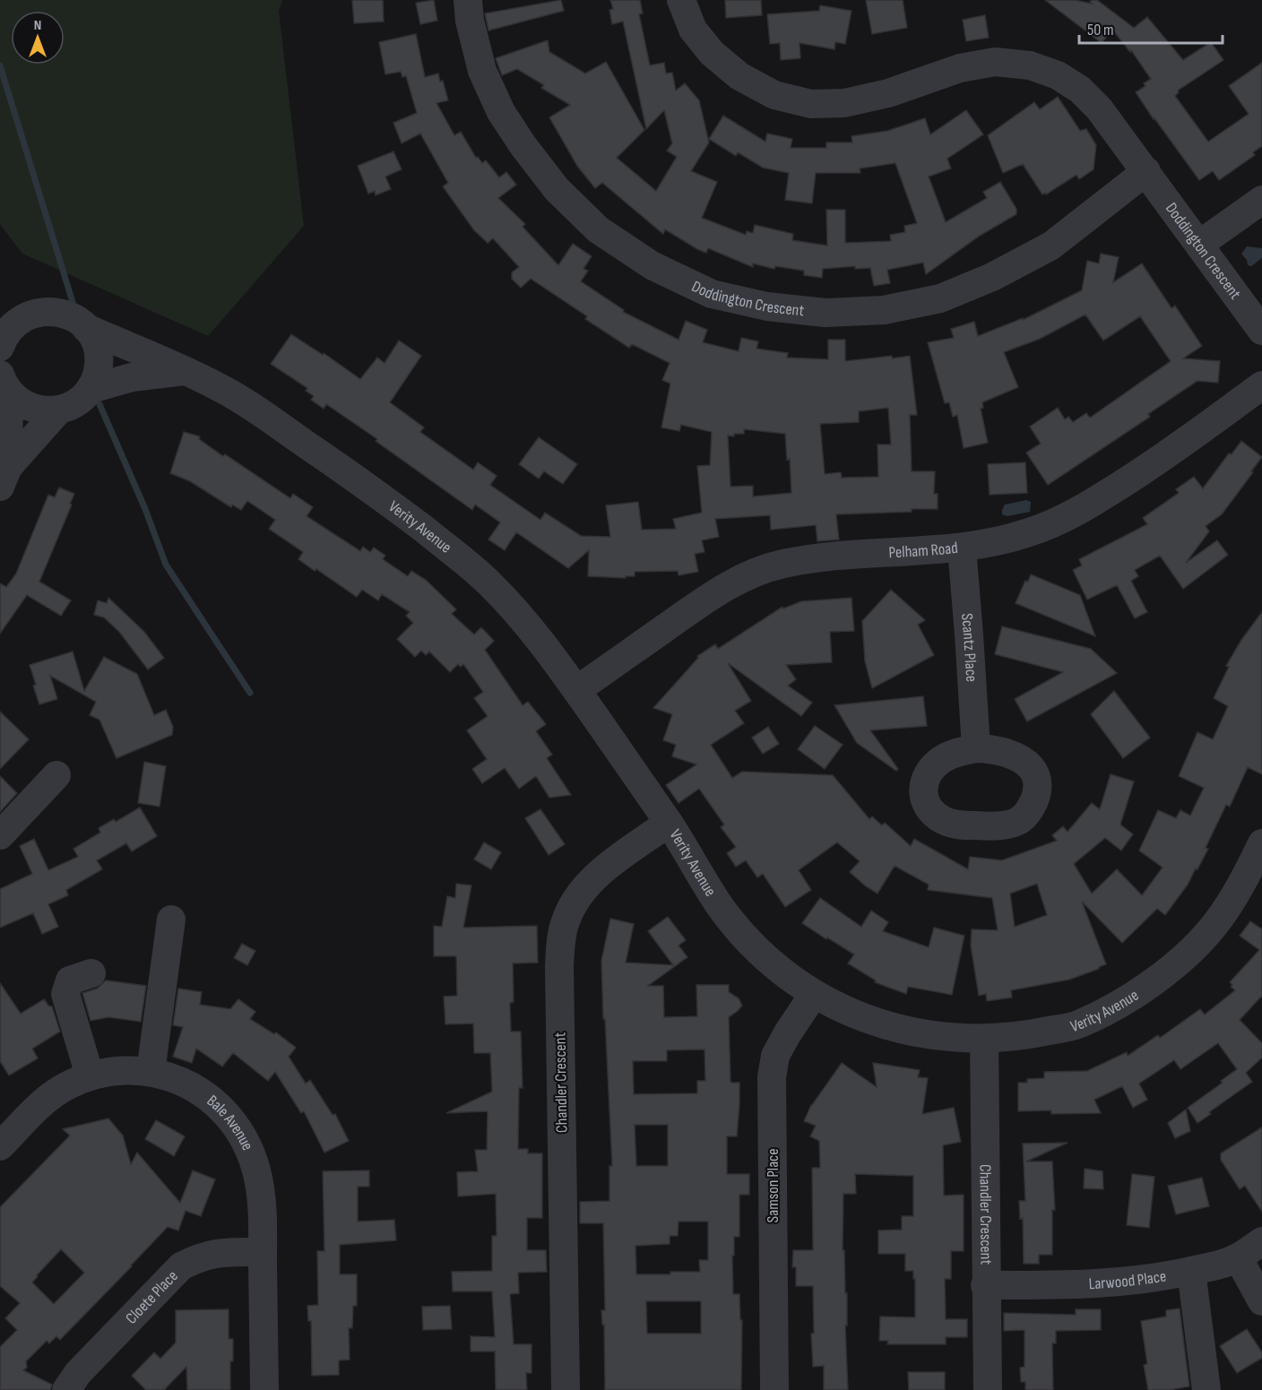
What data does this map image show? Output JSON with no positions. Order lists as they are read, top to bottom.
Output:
{
  "streets": {
    "street": [
      "Doddington Crescent",
      "Verity Avenue",
      "Pelham Road",
      "Scantz Place",
      "Chandler Crescent",
      "Bale Avenue",
      "Samson Place",
      "Larwood Place",
      "Cloete Place"
    ]
  },
  "crossings": [
    ["Verity Avenue", "Pelham Road"],
    ["Verity Avenue", "Chandler Crescent"],
    ["Verity Avenue", "Samson Place"],
    ["Pelham Road", "Scantz Place"],
    ["Chandler Crescent", "Larwood Place"],
    ["Bale Avenue", "Cloete Place"]
  ],
  "scale_bar": "50 m",
  "north": "top"
}
